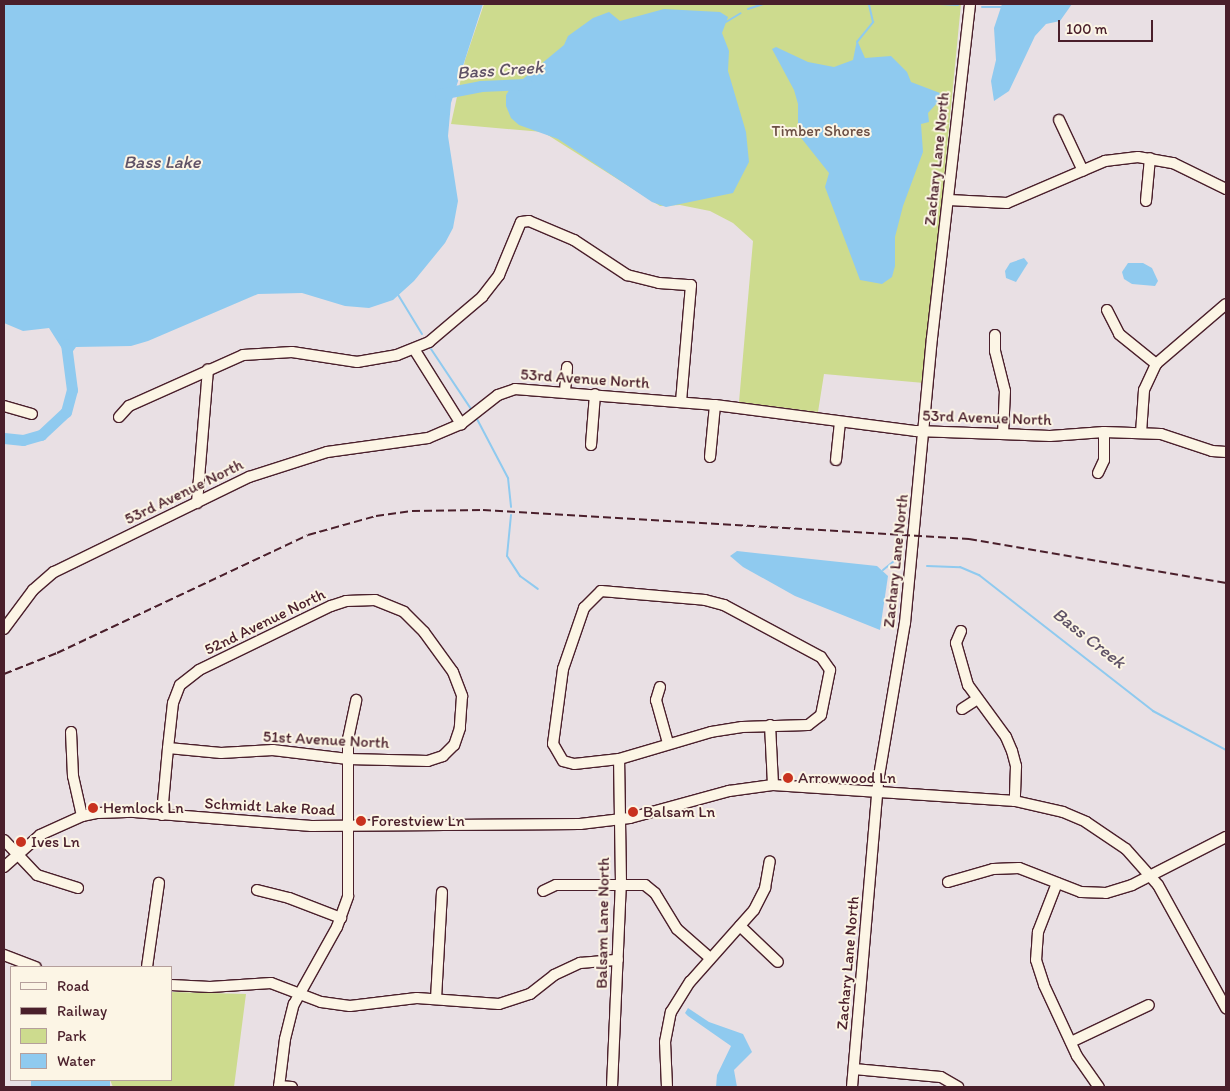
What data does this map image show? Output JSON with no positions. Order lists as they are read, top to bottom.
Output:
{
  "streets": {
    "street": [
      "Zachary Lane North",
      "53rd Avenue North",
      "52nd Avenue North",
      "51st Avenue North",
      "Schmidt Lake Road",
      "Balsam Lane North"
    ]
  },
  "crossings": [
    ["Zachary Lane North", "53rd Avenue North"],
    ["Zachary Lane North", "Schmidt Lake Road"],
    ["52nd Avenue North", "51st Avenue North"],
    ["Schmidt Lake Road", "Balsam Lane North"]
  ],
  "water": ["Bass Creek", "Bass Lake"],
  "parks": ["Timber Shores"],
  "places": [
    "Arrowwood Ln",
    "Hemlock Ln",
    "Balsam Ln",
    "Forestview Ln",
    "Ives Ln"
  ],
  "legend": [
    "Road",
    "Railway",
    "Park",
    "Water"
  ],
  "scale_bar": "100 m"
}
